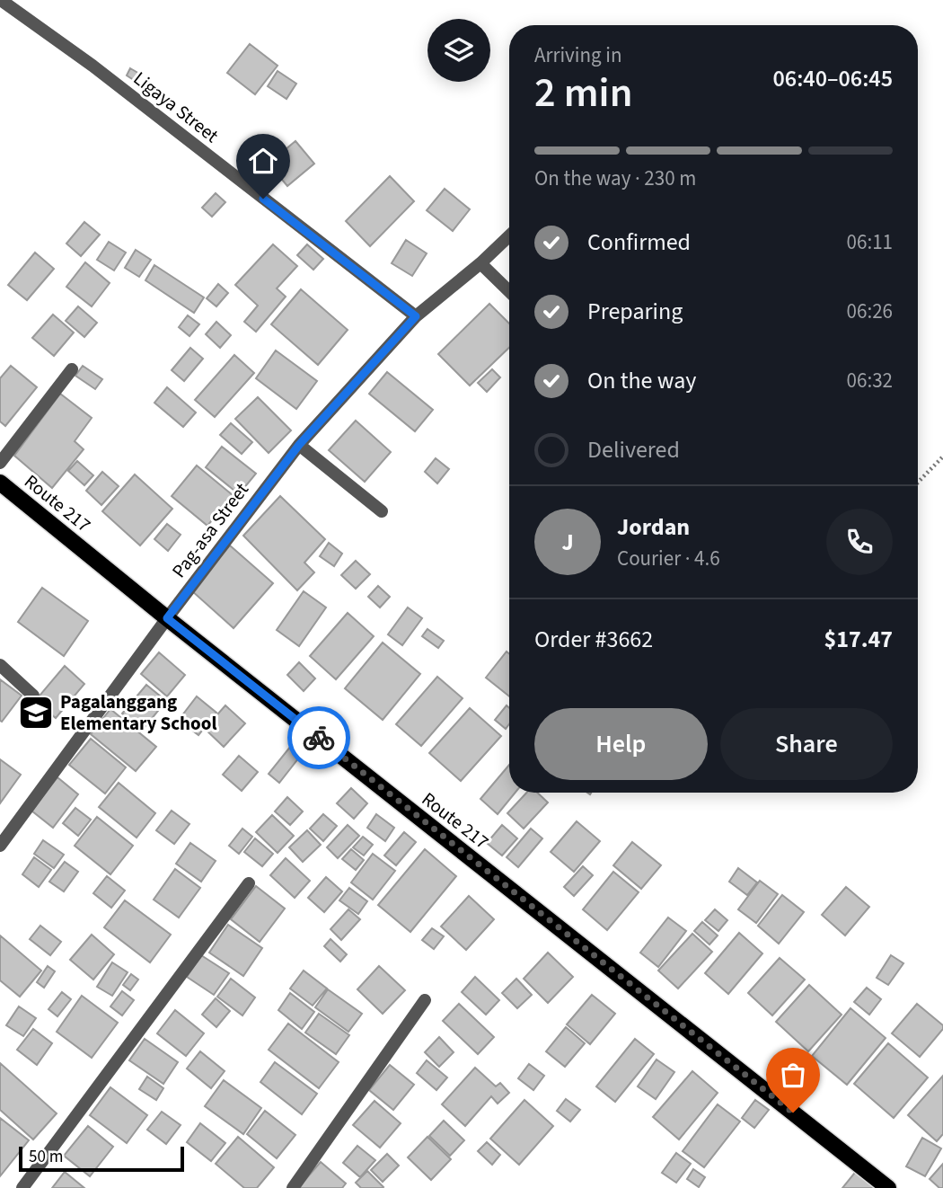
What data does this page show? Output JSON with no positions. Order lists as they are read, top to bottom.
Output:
{
  "streets": {
    "main road": ["Route 217"],
    "street": ["Ligaya Street", "Pag-asa Street"]
  },
  "crossings": [
    ["Ligaya Street", "Pag-asa Street"],
    ["Route 217", "Pag-asa Street"]
  ],
  "places": {
    "school or university": ["Pagalanggang Elementary School"]
  },
  "scale_bar": "50 m",
  "page": {
    "heading": ["2 min", "Arriving in", "06:40–06:45"],
    "panel": [
      "Jordan",
      "Courier · 4.6",
      "Order #3662",
      "$17.47"
    ],
    "bar": "On the way · 230 m",
    "list": [
      ["Confirmed", "06:11"],
      ["Preparing", "06:26"],
      ["On the way", "06:32"],
      "Delivered"
    ],
    "round": "J",
    "buttons": ["Help", "Share"],
    "scale": "50 m"
  }
}
